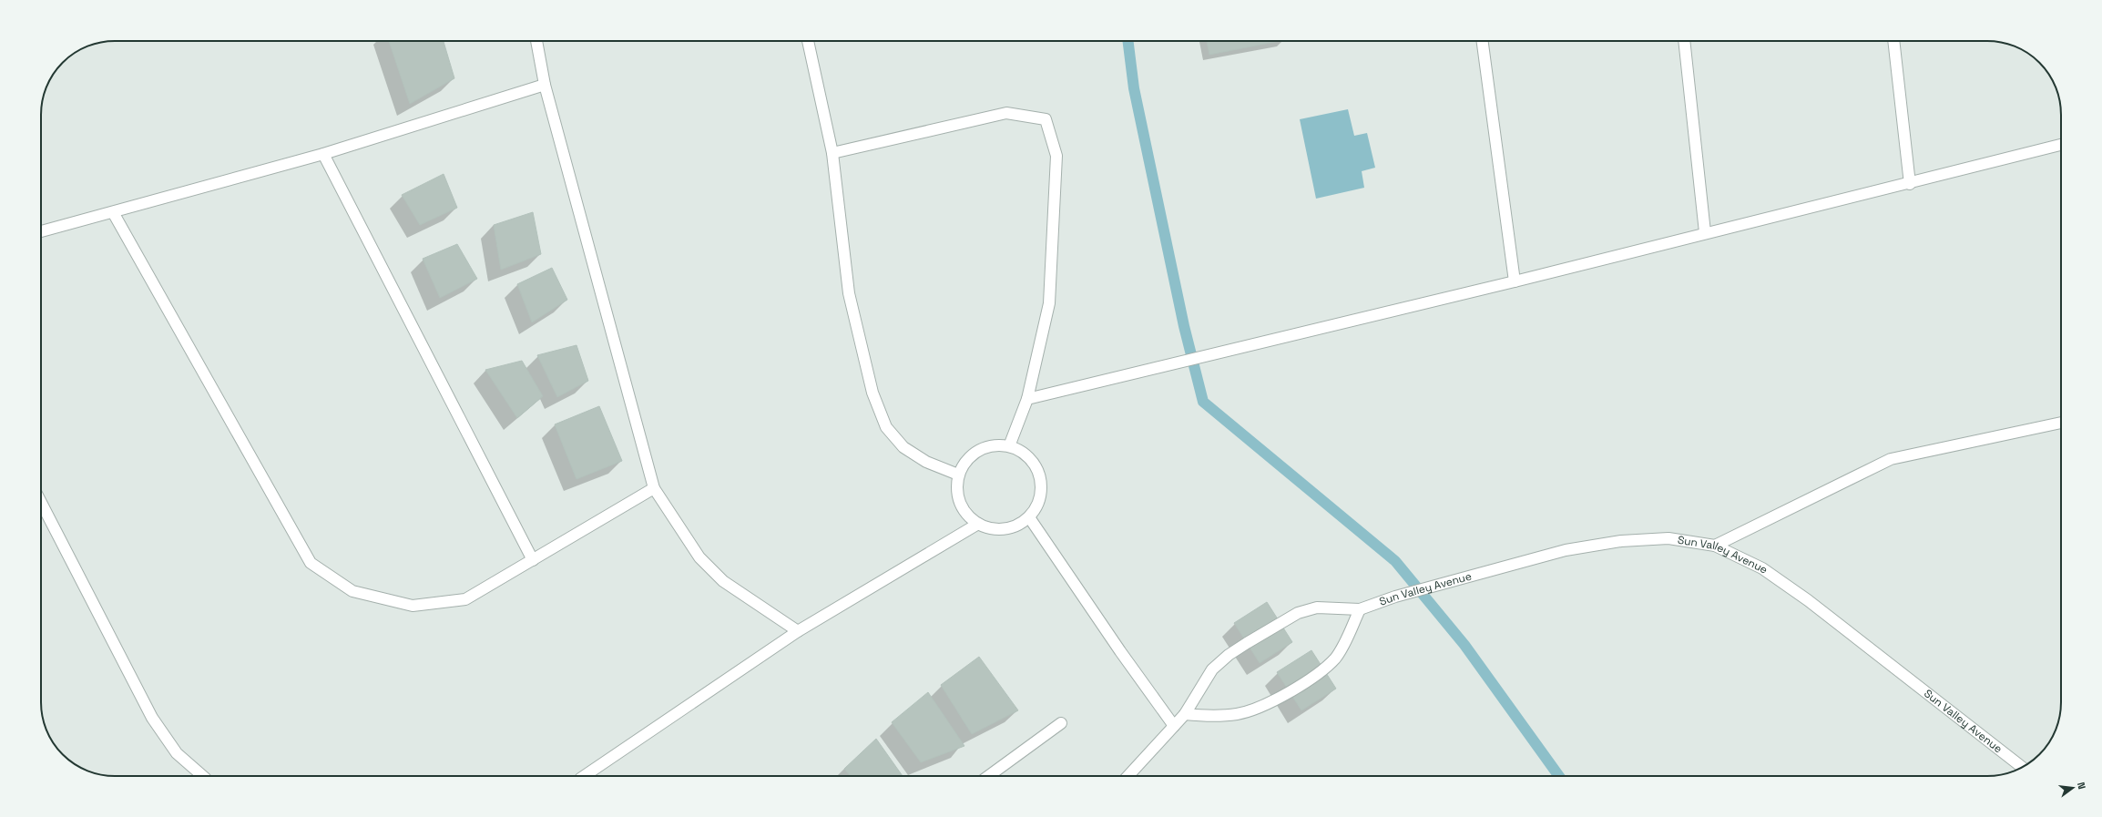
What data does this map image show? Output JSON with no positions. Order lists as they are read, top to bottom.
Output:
{
  "streets": {
    "street": ["Sun Valley Avenue"]
  },
  "north": "right"
}
